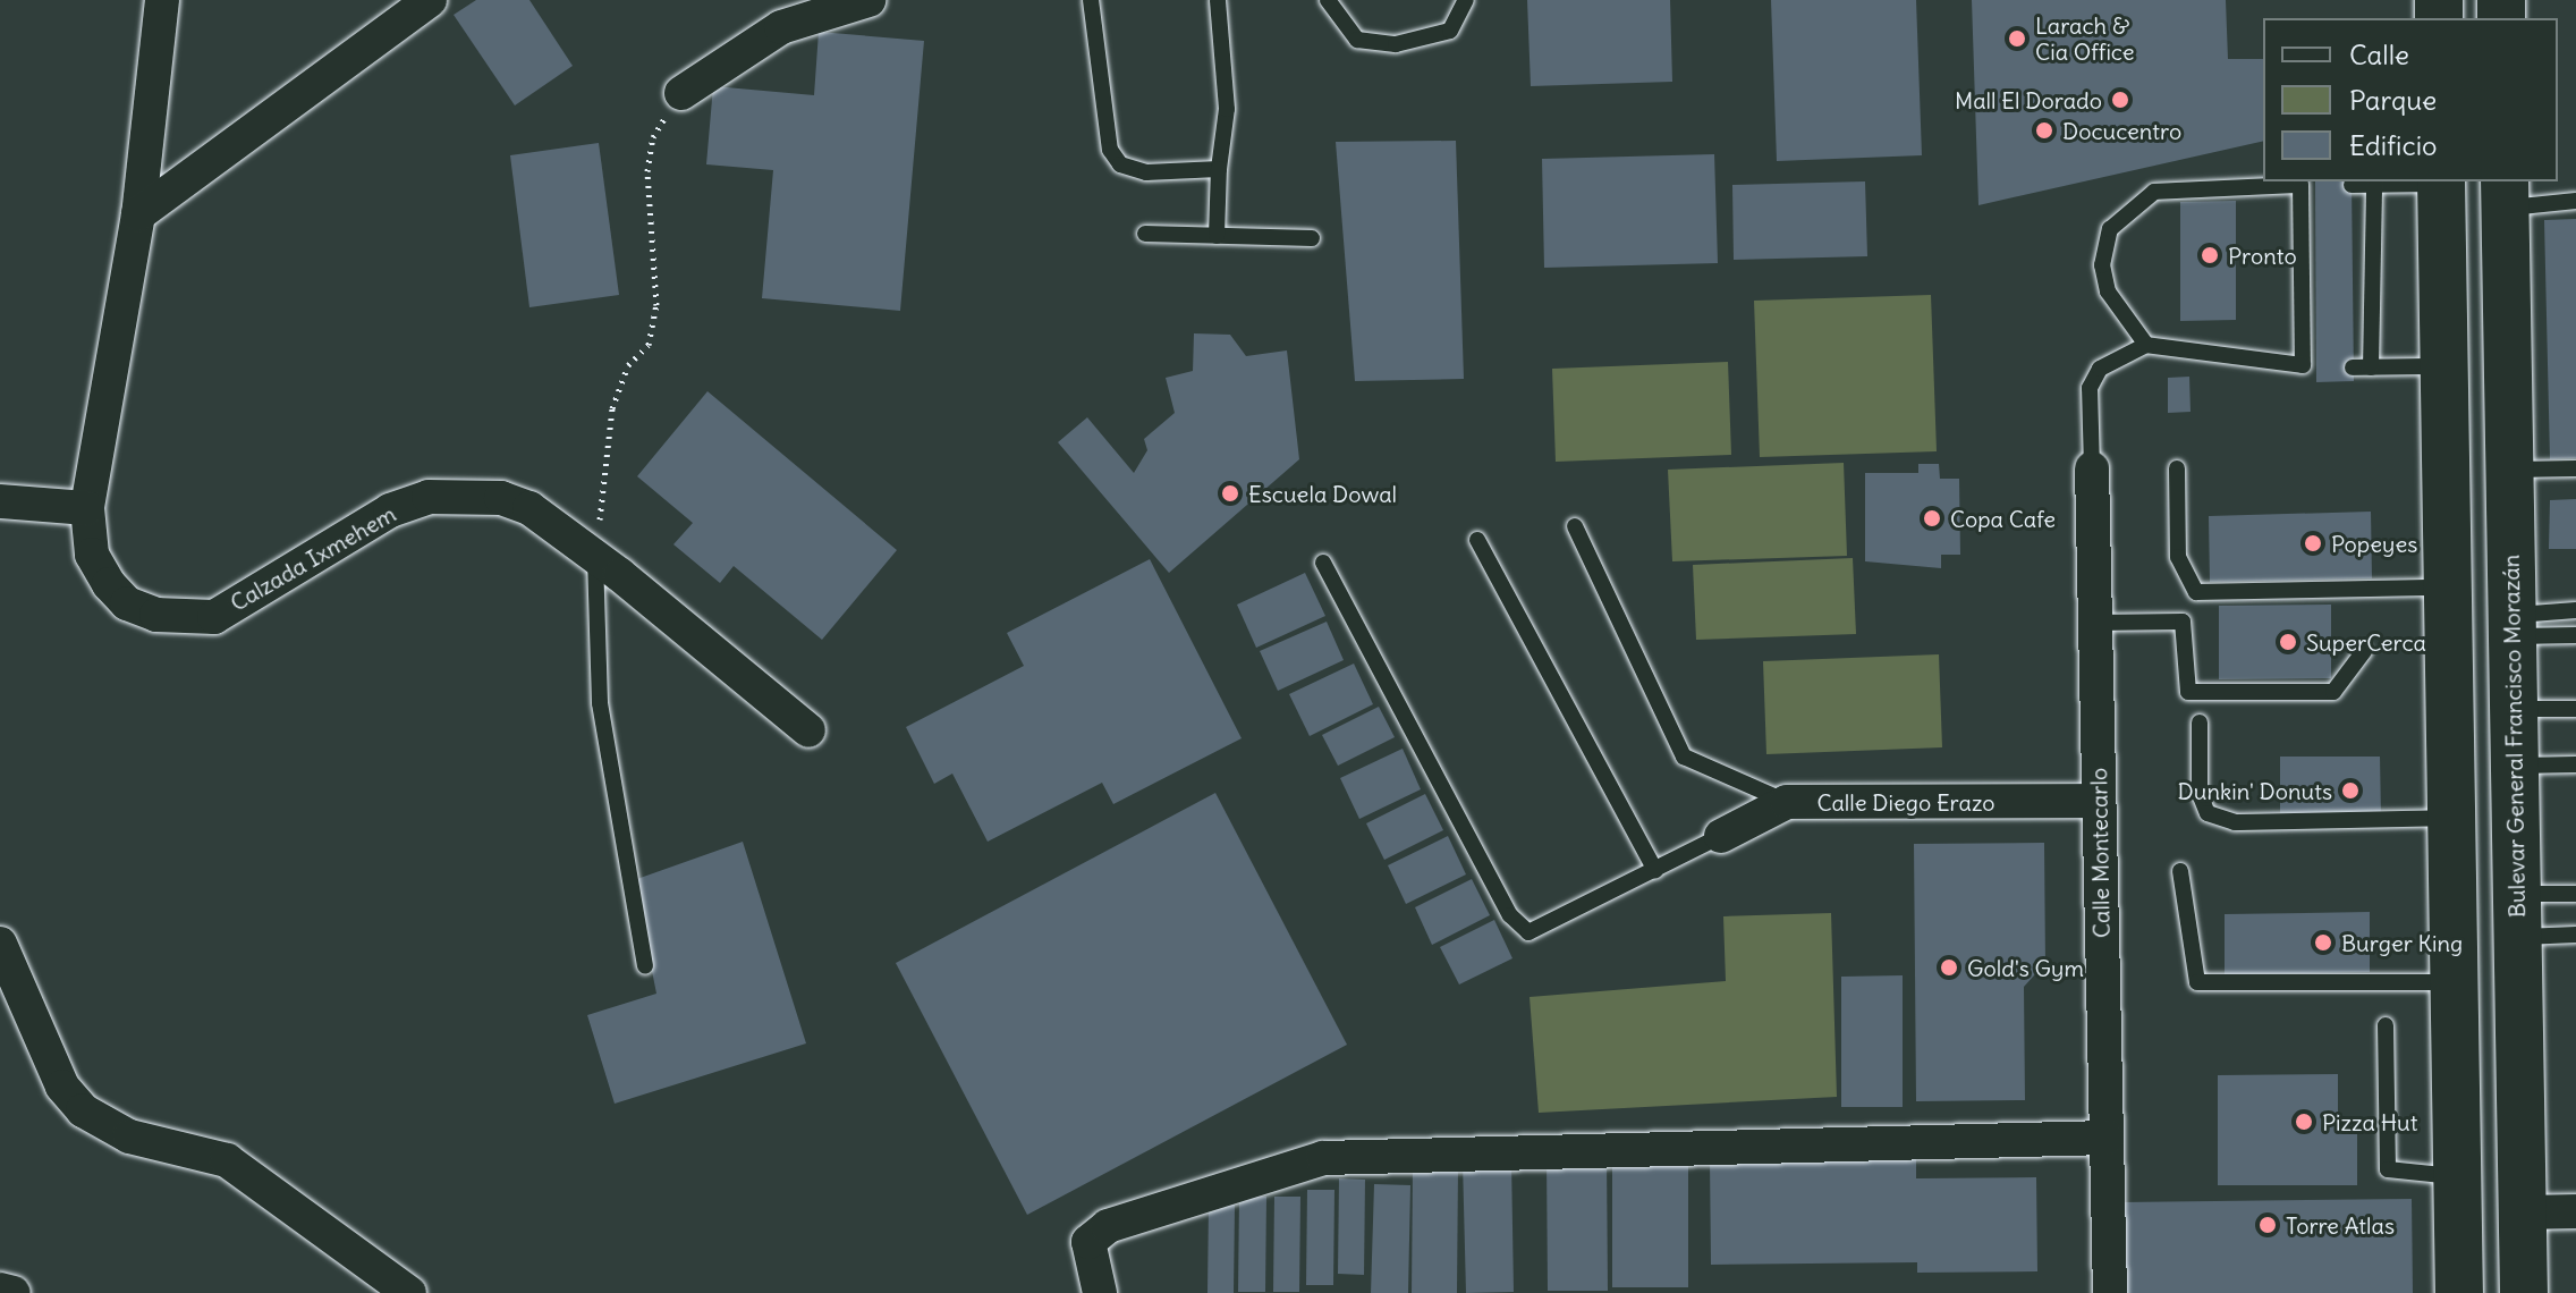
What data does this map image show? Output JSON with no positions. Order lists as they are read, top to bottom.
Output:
{
  "streets": {
    "main road": ["Bulevar General Francisco Morazán"],
    "street": ["Calzada Ixmehem", "Calle Diego Erazo", "Calle Montecarlo"]
  },
  "crossings": [
    ["Calle Diego Erazo", "Calle Montecarlo"]
  ],
  "places": [
    "Larach & Cia Office",
    "Mall El Dorado",
    "Docucentro",
    "Pronto",
    "Escuela Dowal",
    "Copa Cafe",
    "Popeyes",
    "SuperCerca",
    "Dunkin' Donuts",
    "Burger King",
    "Gold's Gym",
    "Pizza Hut",
    "Torre Atlas"
  ],
  "legend": ["Calle", "Parque", "Edificio"]
}
